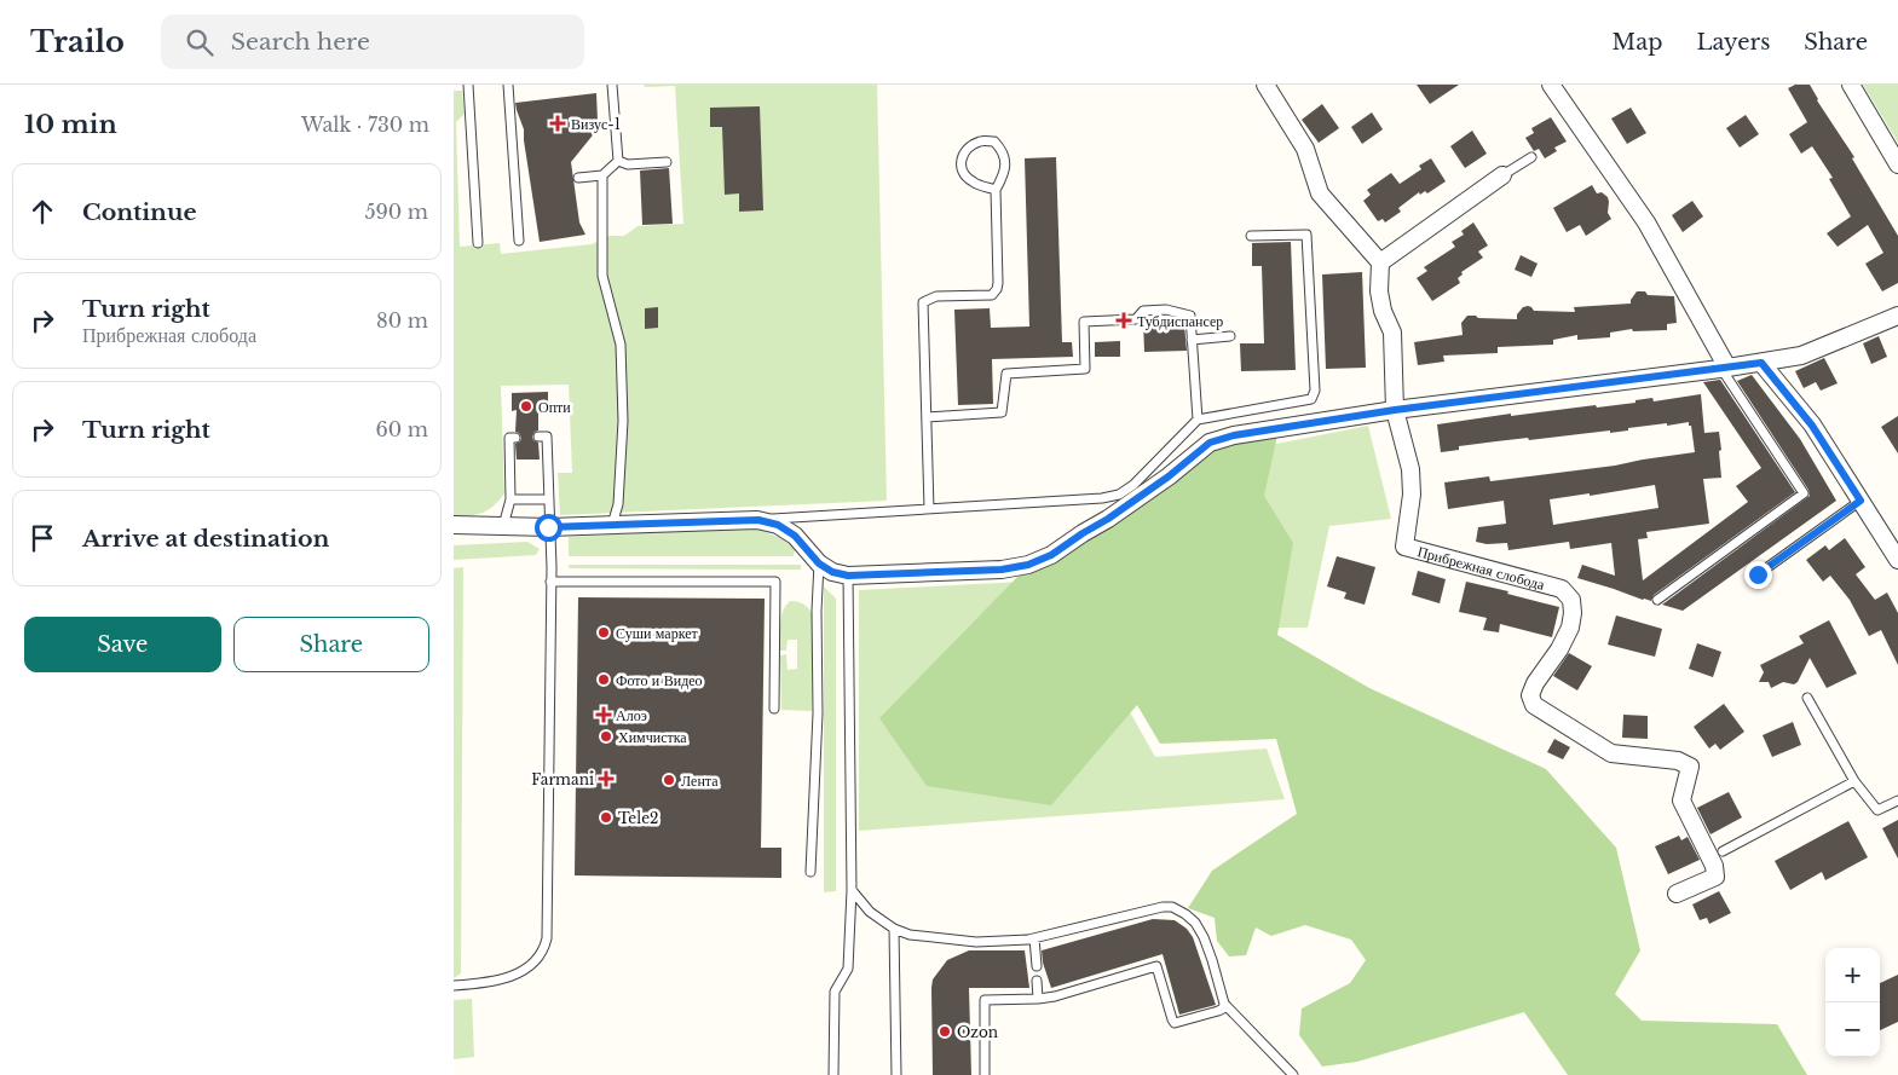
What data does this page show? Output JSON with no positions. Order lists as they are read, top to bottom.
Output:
{
  "streets": {
    "street": ["Прибрежная слобода"]
  },
  "places": {
    "health": [
      "Визус-1",
      "Тубдиспансер",
      "Алоэ",
      "Farmani"
    ],
    "other": [
      "Опти",
      "Суши маркет",
      "Фото и Видео",
      "Химчистка",
      "Лента",
      "Tele2",
      "Ozon"
    ]
  },
  "page": {
    "header": "Trailo",
    "search": "Search here",
    "nav": ["Map", "Layers", "Share"],
    "heading": ["10 min", "Walk · 730 m"],
    "list": [
      ["Continue", "590 m"],
      ["Turn right", "Прибрежная слобода", "80 m"],
      ["Turn right", "60 m"],
      "Arrive at destination"
    ],
    "buttons": ["Save", "Share"],
    "map_buttons": ["+", "−"]
  }
}
